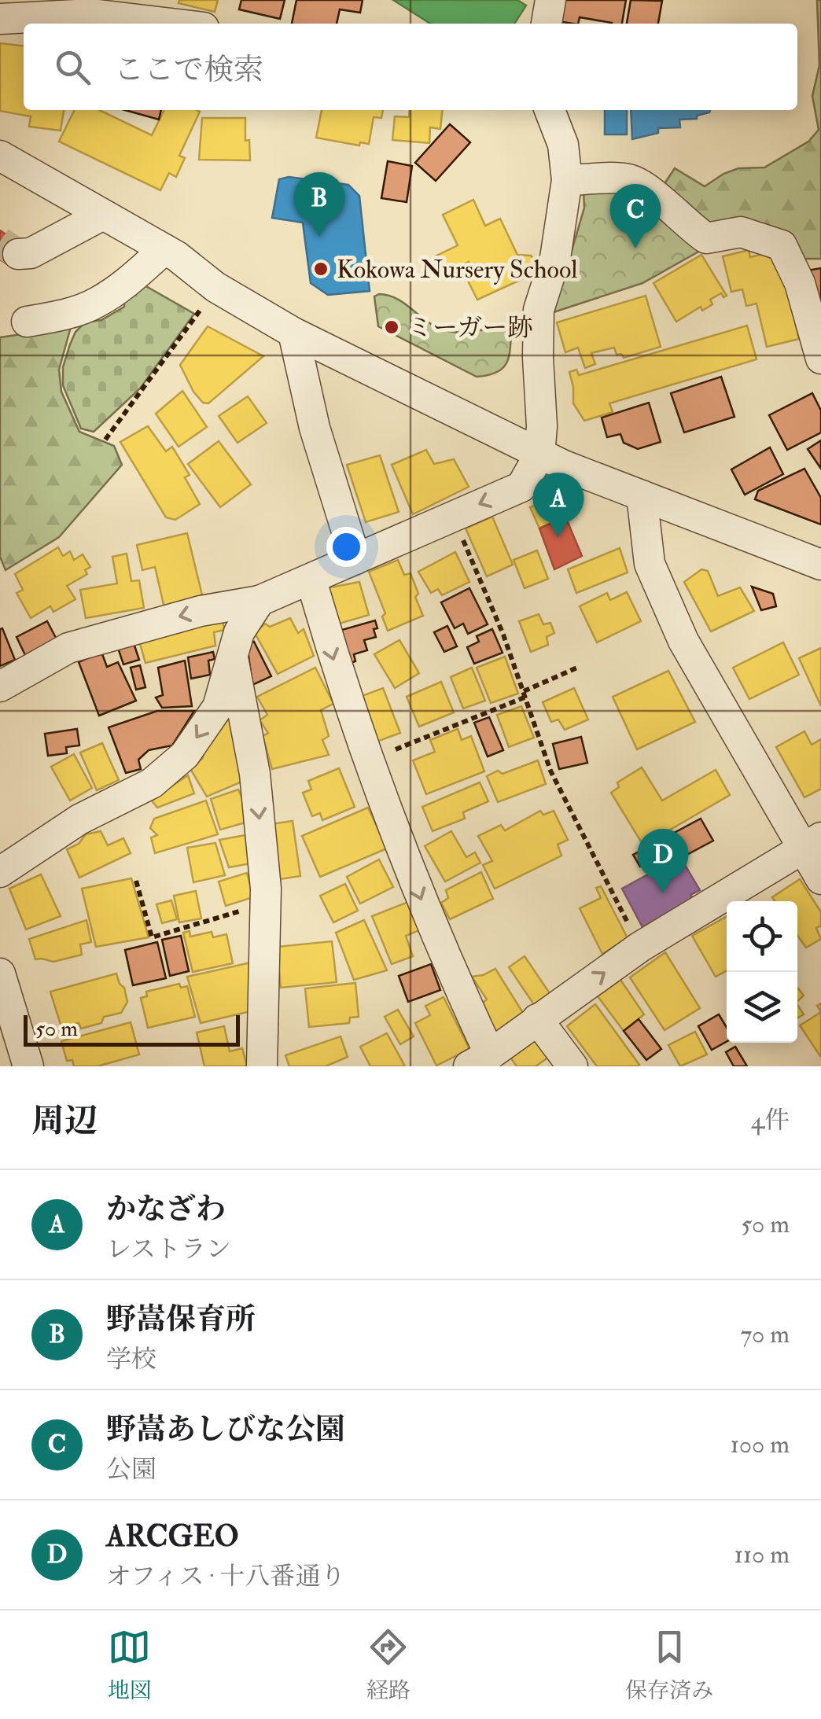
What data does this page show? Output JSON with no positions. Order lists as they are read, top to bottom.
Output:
{
  "places": ["Kokowa Nursery School", "ミーガー跡"],
  "scale_bar": "50 m",
  "page": {
    "search": "ここで検索",
    "pins": [
      "B",
      "C",
      "A",
      "D"
    ],
    "scale": "50 m",
    "heading": ["周辺", "4件"],
    "list": [
      {
        "mark": "A",
        "name": "かなざわ",
        "note": "レストラン",
        "value": "50 m"
      },
      {
        "mark": "B",
        "name": "野嵩保育所",
        "note": "学校",
        "value": "70 m"
      },
      {
        "mark": "C",
        "name": "野嵩あしびな公園",
        "note": "公園",
        "value": "100 m"
      },
      {
        "mark": "D",
        "name": "ARCGEO",
        "note": "オフィス · 十八番通り",
        "value": "110 m"
      }
    ],
    "nav": ["地図", "経路", "保存済み"]
  }
}
